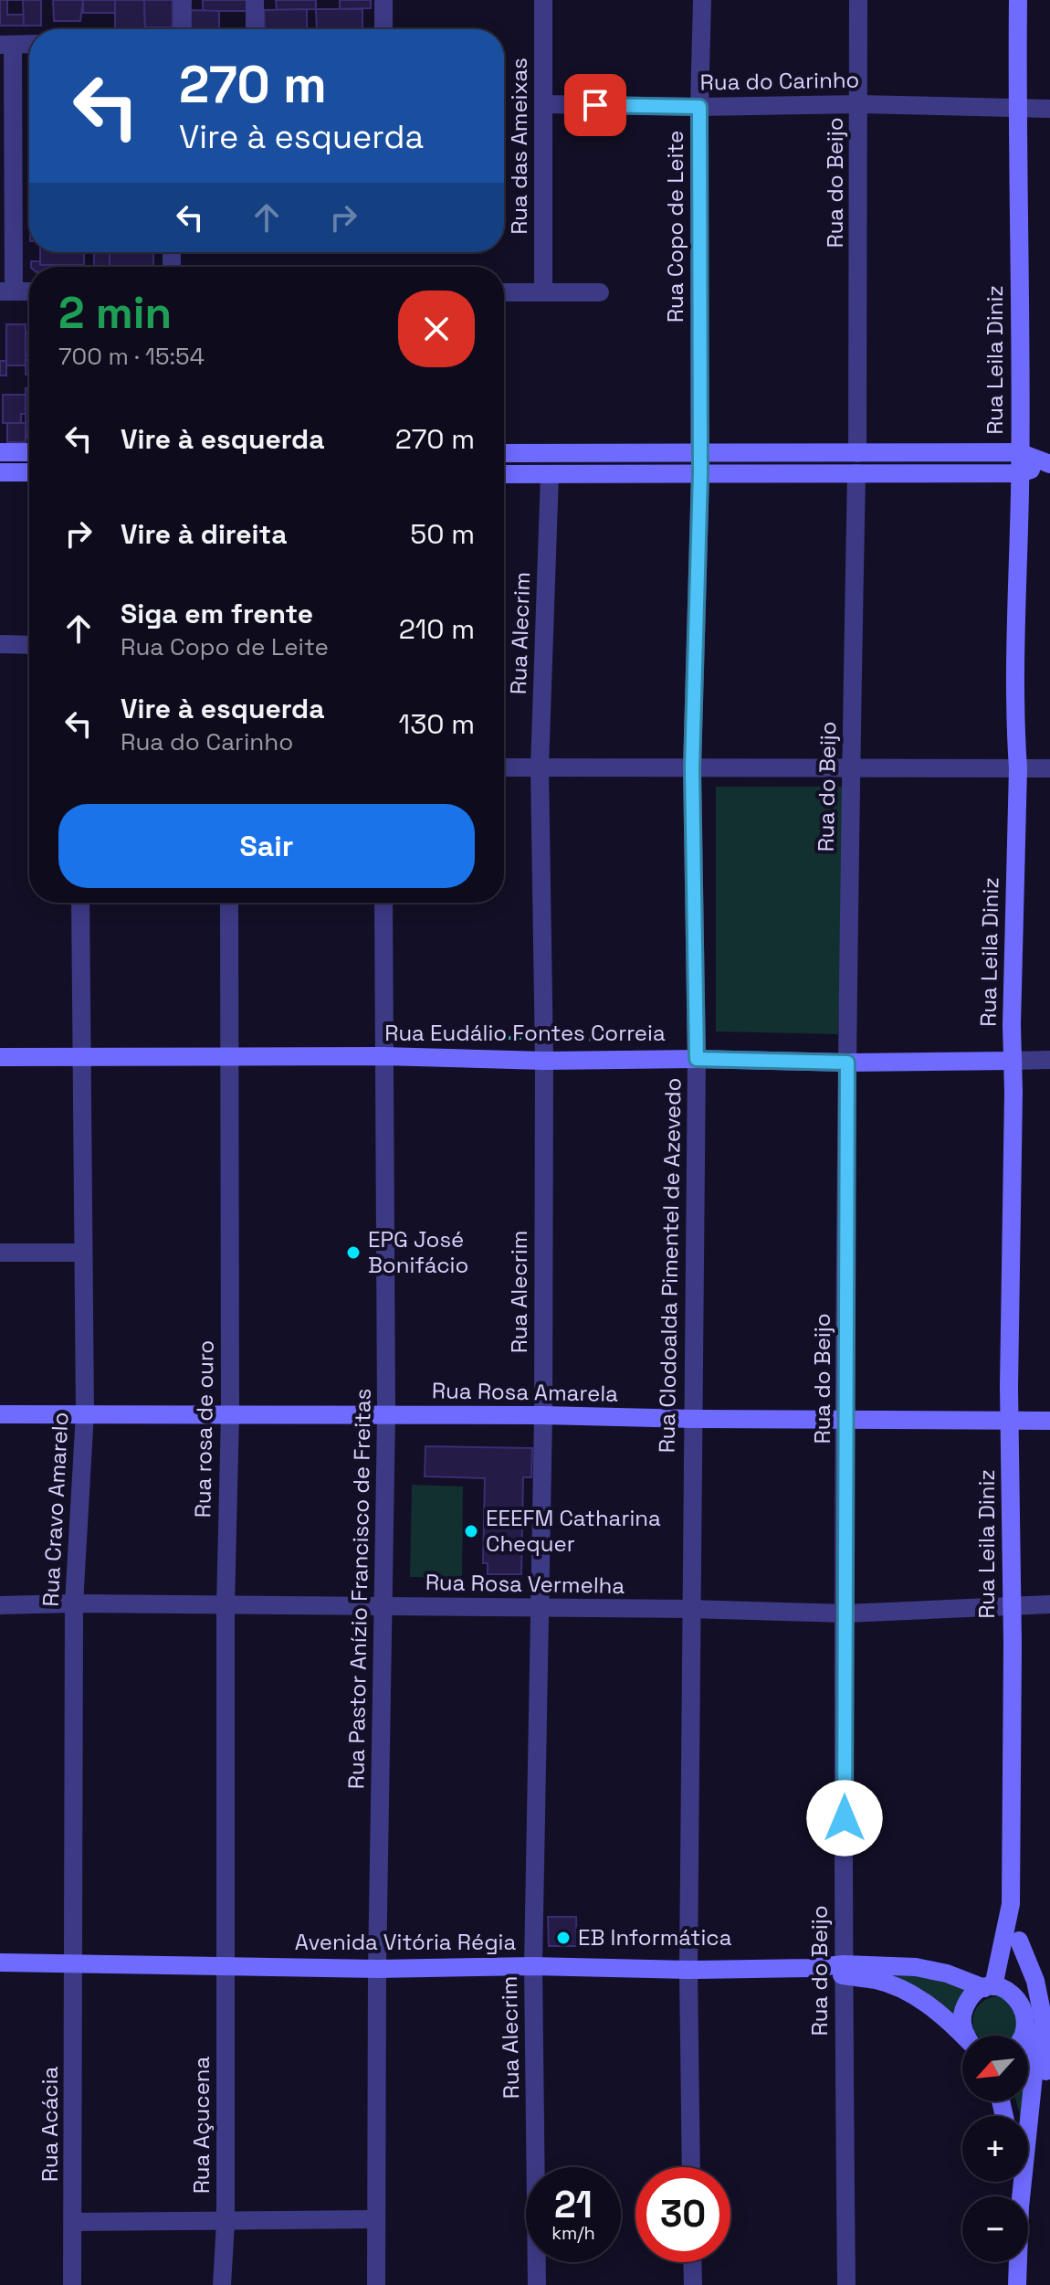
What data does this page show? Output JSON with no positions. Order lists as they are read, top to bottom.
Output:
{
  "streets": {
    "street": [
      "Rua do Carinho",
      "Rua das Ameixas",
      "Rua do Beijo",
      "Rua Copo de Leite",
      "Rua Leila Diniz",
      "Rua Alecrim",
      "Rua Eudálio Fontes Correia",
      "Rua Clodoalda Pimentel de Azevedo",
      "Rua Rosa Amarela",
      "Rua rosa de ouro",
      "Rua Cravo Amarelo",
      "Rua Rosa Vermelha",
      "Rua Pastor Anízio Francisco de Freitas",
      "Avenida Vitória Régia",
      "Rua Acácia",
      "Rua Açucena"
    ]
  },
  "crossings": [
    ["Rua do Carinho", "Rua das Ameixas"],
    ["Rua do Carinho", "Rua do Beijo"],
    ["Rua do Carinho", "Rua Copo de Leite"],
    ["Rua do Carinho", "Rua Leila Diniz"],
    ["Rua do Beijo", "Rua Eudálio Fontes Correia"],
    ["Rua do Beijo", "Rua Rosa Amarela"],
    ["Rua do Beijo", "Rua Rosa Vermelha"],
    ["Rua do Beijo", "Avenida Vitória Régia"],
    ["Rua Leila Diniz", "Rua Eudálio Fontes Correia"],
    ["Rua Leila Diniz", "Rua Rosa Amarela"],
    ["Rua Leila Diniz", "Rua Rosa Vermelha"],
    ["Rua Leila Diniz", "Avenida Vitória Régia"],
    ["Rua Alecrim", "Rua Eudálio Fontes Correia"],
    ["Rua Alecrim", "Rua Rosa Amarela"],
    ["Rua Alecrim", "Rua Rosa Vermelha"],
    ["Rua Alecrim", "Avenida Vitória Régia"],
    ["Rua Eudálio Fontes Correia", "Rua Clodoalda Pimentel de Azevedo"],
    ["Rua Eudálio Fontes Correia", "Rua rosa de ouro"],
    ["Rua Eudálio Fontes Correia", "Rua Cravo Amarelo"],
    ["Rua Eudálio Fontes Correia", "Rua Pastor Anízio Francisco de Freitas"],
    ["Rua Clodoalda Pimentel de Azevedo", "Rua Rosa Amarela"],
    ["Rua Clodoalda Pimentel de Azevedo", "Rua Rosa Vermelha"],
    ["Rua Clodoalda Pimentel de Azevedo", "Avenida Vitória Régia"],
    ["Rua Rosa Amarela", "Rua rosa de ouro"],
    ["Rua Rosa Amarela", "Rua Cravo Amarelo"],
    ["Rua Rosa Amarela", "Rua Pastor Anízio Francisco de Freitas"],
    ["Rua rosa de ouro", "Rua Rosa Vermelha"],
    ["Rua rosa de ouro", "Avenida Vitória Régia"],
    ["Rua rosa de ouro", "Rua Açucena"],
    ["Rua Cravo Amarelo", "Rua Rosa Vermelha"],
    ["Rua Cravo Amarelo", "Avenida Vitória Régia"],
    ["Rua Cravo Amarelo", "Rua Acácia"],
    ["Rua Rosa Vermelha", "Rua Pastor Anízio Francisco de Freitas"],
    ["Rua Pastor Anízio Francisco de Freitas", "Avenida Vitória Régia"],
    ["Avenida Vitória Régia", "Rua Acácia"],
    ["Avenida Vitória Régia", "Rua Açucena"]
  ],
  "places": ["EPG José Bonifácio", "EEEFM Catharina Chequer", "EB Informática"],
  "north": "bottom left",
  "page": {
    "turn": ["270 m", "Vire à esquerda"],
    "heading": ["2 min", "700 m · 15:54"],
    "list": [
      {
        "name": "Vire à esquerda",
        "value": "270 m"
      },
      {
        "name": "Vire à direita",
        "value": "50 m"
      },
      {
        "name": "Siga em frente",
        "note": "Rua Copo de Leite",
        "value": "210 m"
      },
      {
        "name": "Vire à esquerda",
        "note": "Rua do Carinho",
        "value": "130 m"
      }
    ],
    "buttons": "Sair",
    "map_buttons": ["+", "−"],
    "speed": "21 km/h",
    "limit": "30"
  }
}
